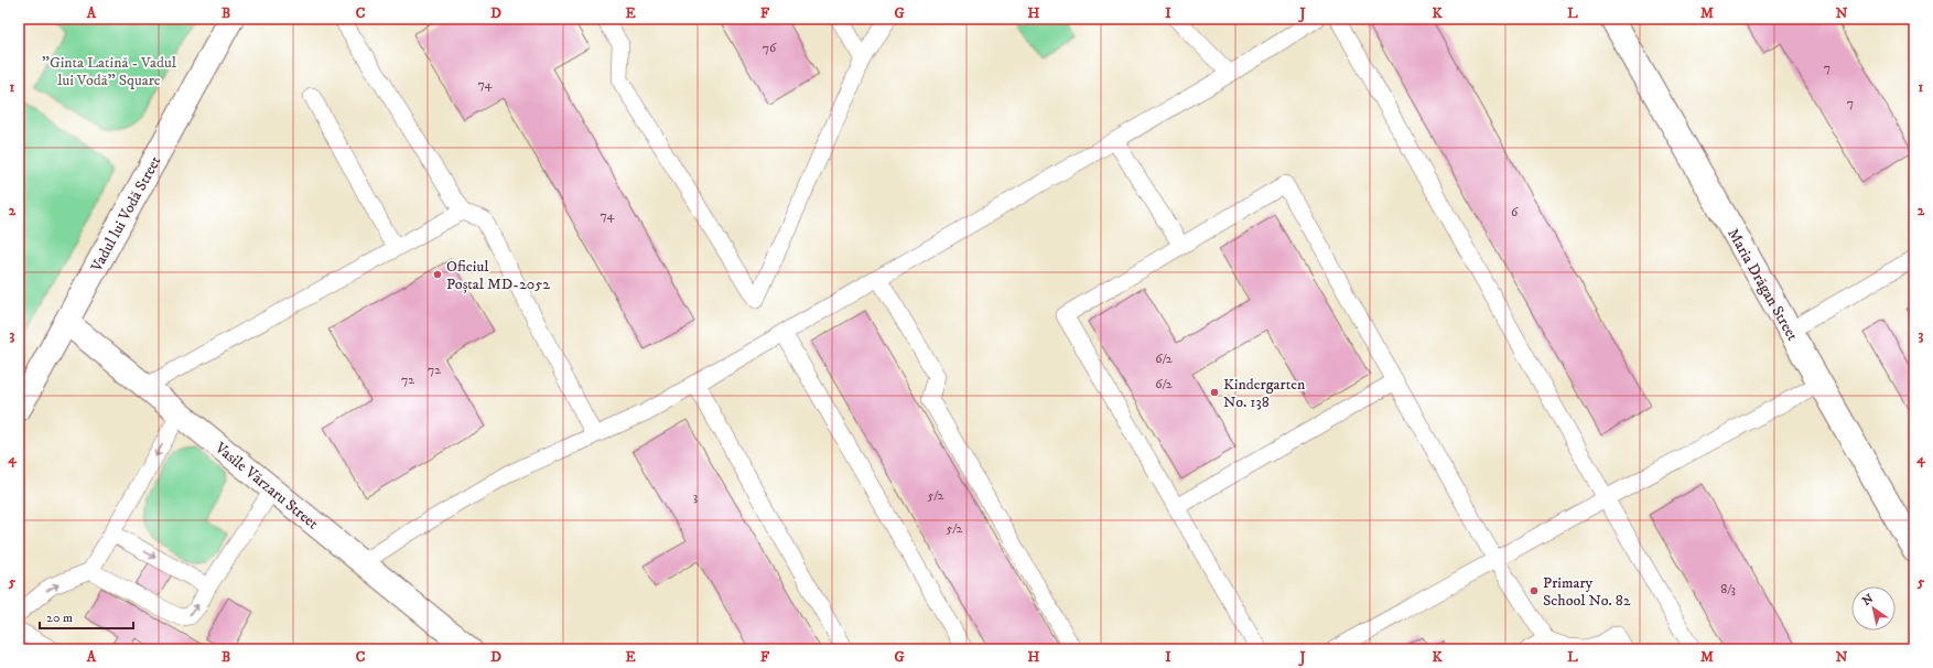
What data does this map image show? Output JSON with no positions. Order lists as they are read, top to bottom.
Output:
{
  "streets": {
    "main road": ["Vadul lui Vodă Street", "Maria Drăgan Street", "Vasile Vărzaru Street"]
  },
  "crossings": [
    ["Vadul lui Vodă Street", "Vasile Vărzaru Street"]
  ],
  "parks": ["\"Ginta Latină - Vadul lui Vodă\" Square"],
  "places": ["Oficiul Poștal MD-2052", "Kindergarten No. 138", "Primary School No. 82"],
  "house_numbers": [
    "76",
    "7",
    "74",
    "7",
    "6",
    "74",
    "6/2",
    "72",
    "72",
    "6/2",
    "5/2",
    "3",
    "5/2",
    "8/3"
  ],
  "scale_bar": "20 m",
  "north": "top left",
  "grid": {
    "columns": [
      "A",
      "B",
      "C",
      "D",
      "E",
      "F",
      "G",
      "H",
      "I",
      "J",
      "K",
      "L",
      "M",
      "N"
    ],
    "rows": [
      "1",
      "2",
      "3",
      "4",
      "5"
    ]
  }
}
